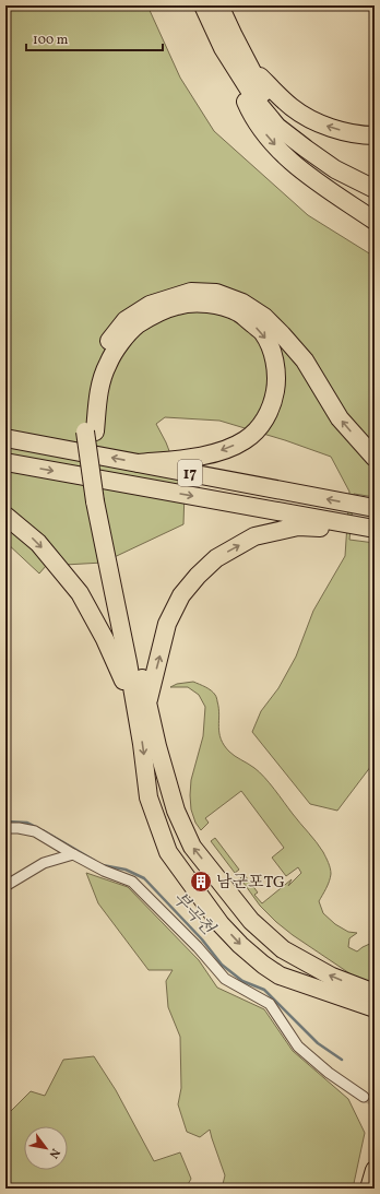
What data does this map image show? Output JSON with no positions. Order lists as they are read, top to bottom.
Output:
{
  "streets": {
    "highway": ["17"]
  },
  "water": ["부곡천"],
  "places": {
    "building": ["남군포TG"]
  },
  "scale_bar": "100 m",
  "north": "bottom right"
}
